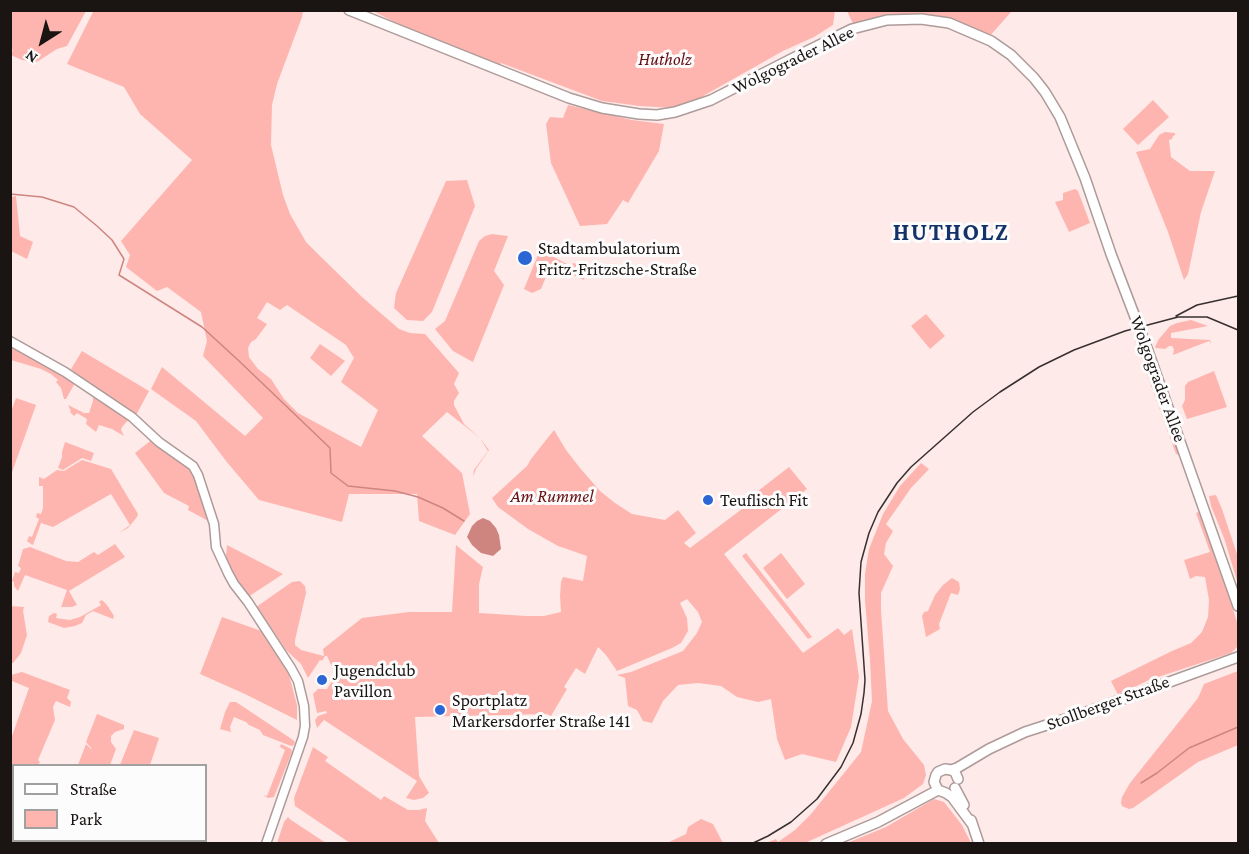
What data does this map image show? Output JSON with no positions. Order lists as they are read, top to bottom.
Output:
{
  "streets": {
    "main road": ["Wolgograder Allee", "Stollberger Straße"]
  },
  "districts": ["HUTHOLZ"],
  "parks": ["Hutholz", "Am Rummel"],
  "places": [
    "Stadtambulatorium Fritz-Fritzsche-Straße",
    "Teuflisch Fit",
    "Jugendclub Pavillon",
    "Sportplatz Markersdorfer Straße 141"
  ],
  "legend": ["Straße", "Park"],
  "north": "bottom left"
}
